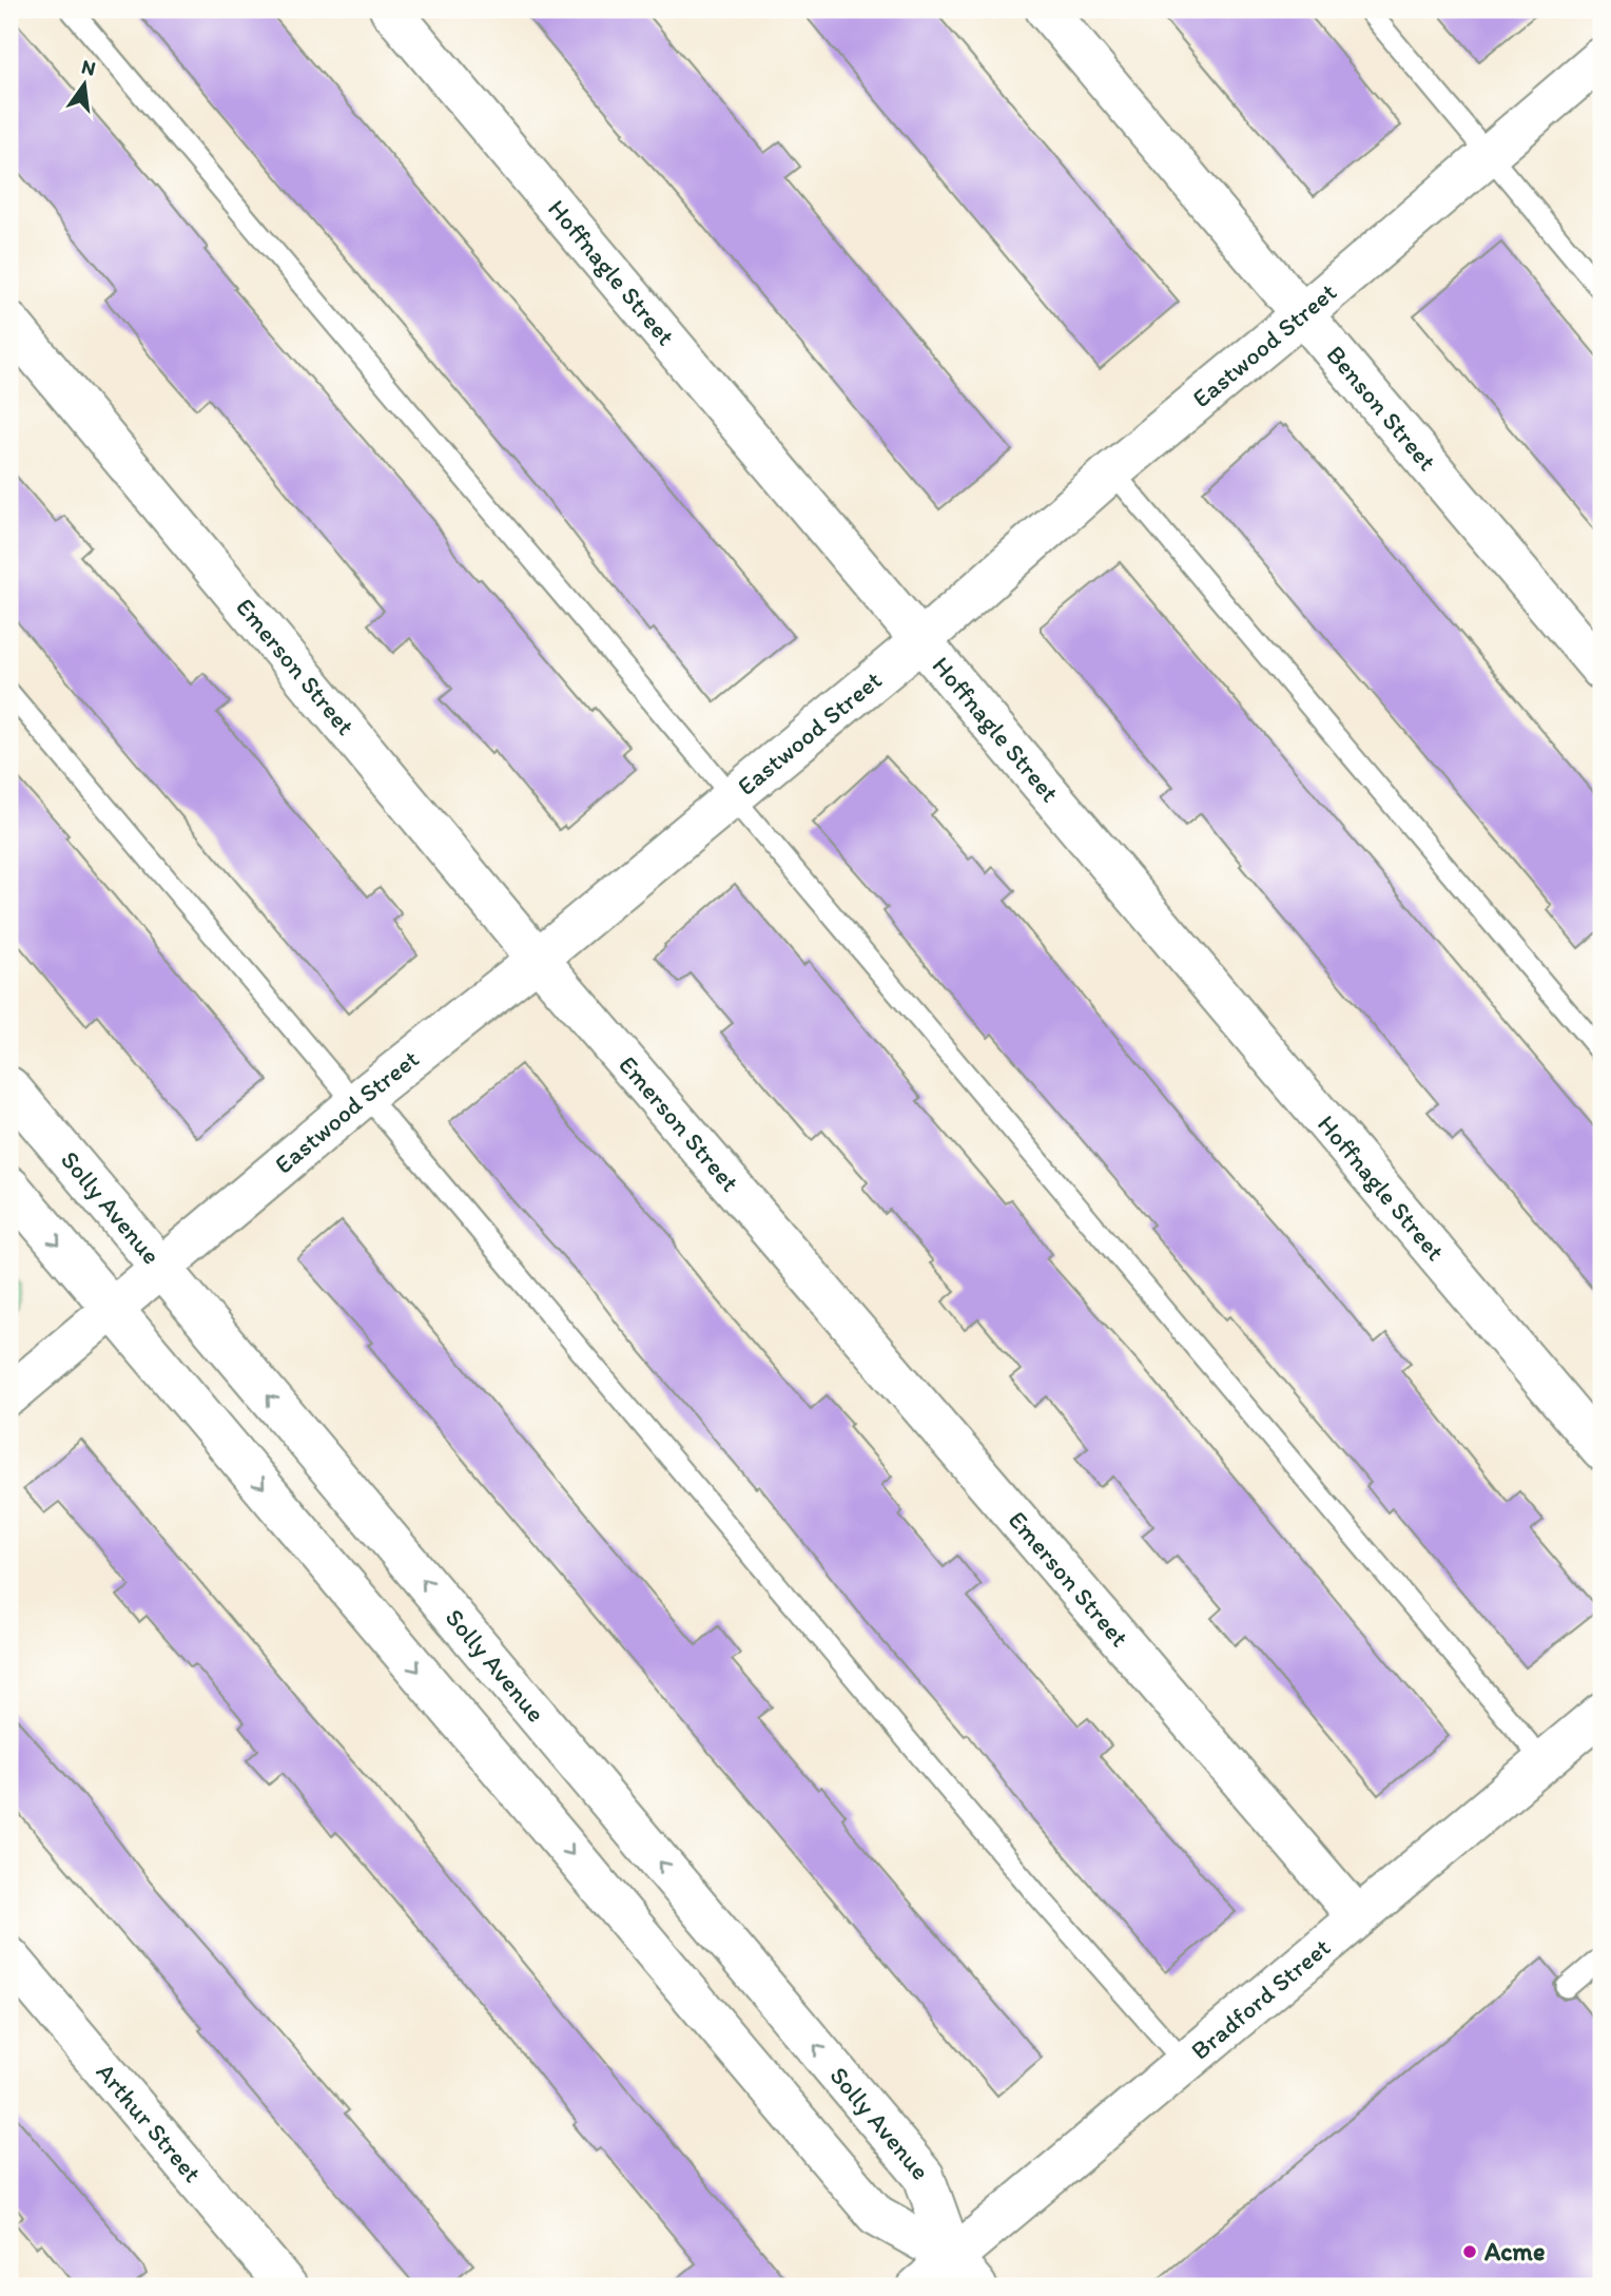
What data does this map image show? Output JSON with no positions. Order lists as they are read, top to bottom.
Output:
{
  "streets": {
    "street": [
      "Hoffnagle Street",
      "Eastwood Street",
      "Benson Street",
      "Emerson Street",
      "Solly Avenue",
      "Bradford Street",
      "Arthur Street"
    ]
  },
  "crossings": [
    ["Hoffnagle Street", "Eastwood Street"],
    ["Eastwood Street", "Benson Street"],
    ["Eastwood Street", "Emerson Street"],
    ["Eastwood Street", "Solly Avenue"],
    ["Emerson Street", "Bradford Street"],
    ["Solly Avenue", "Bradford Street"]
  ],
  "places": ["Acme"],
  "north": "top"
}
